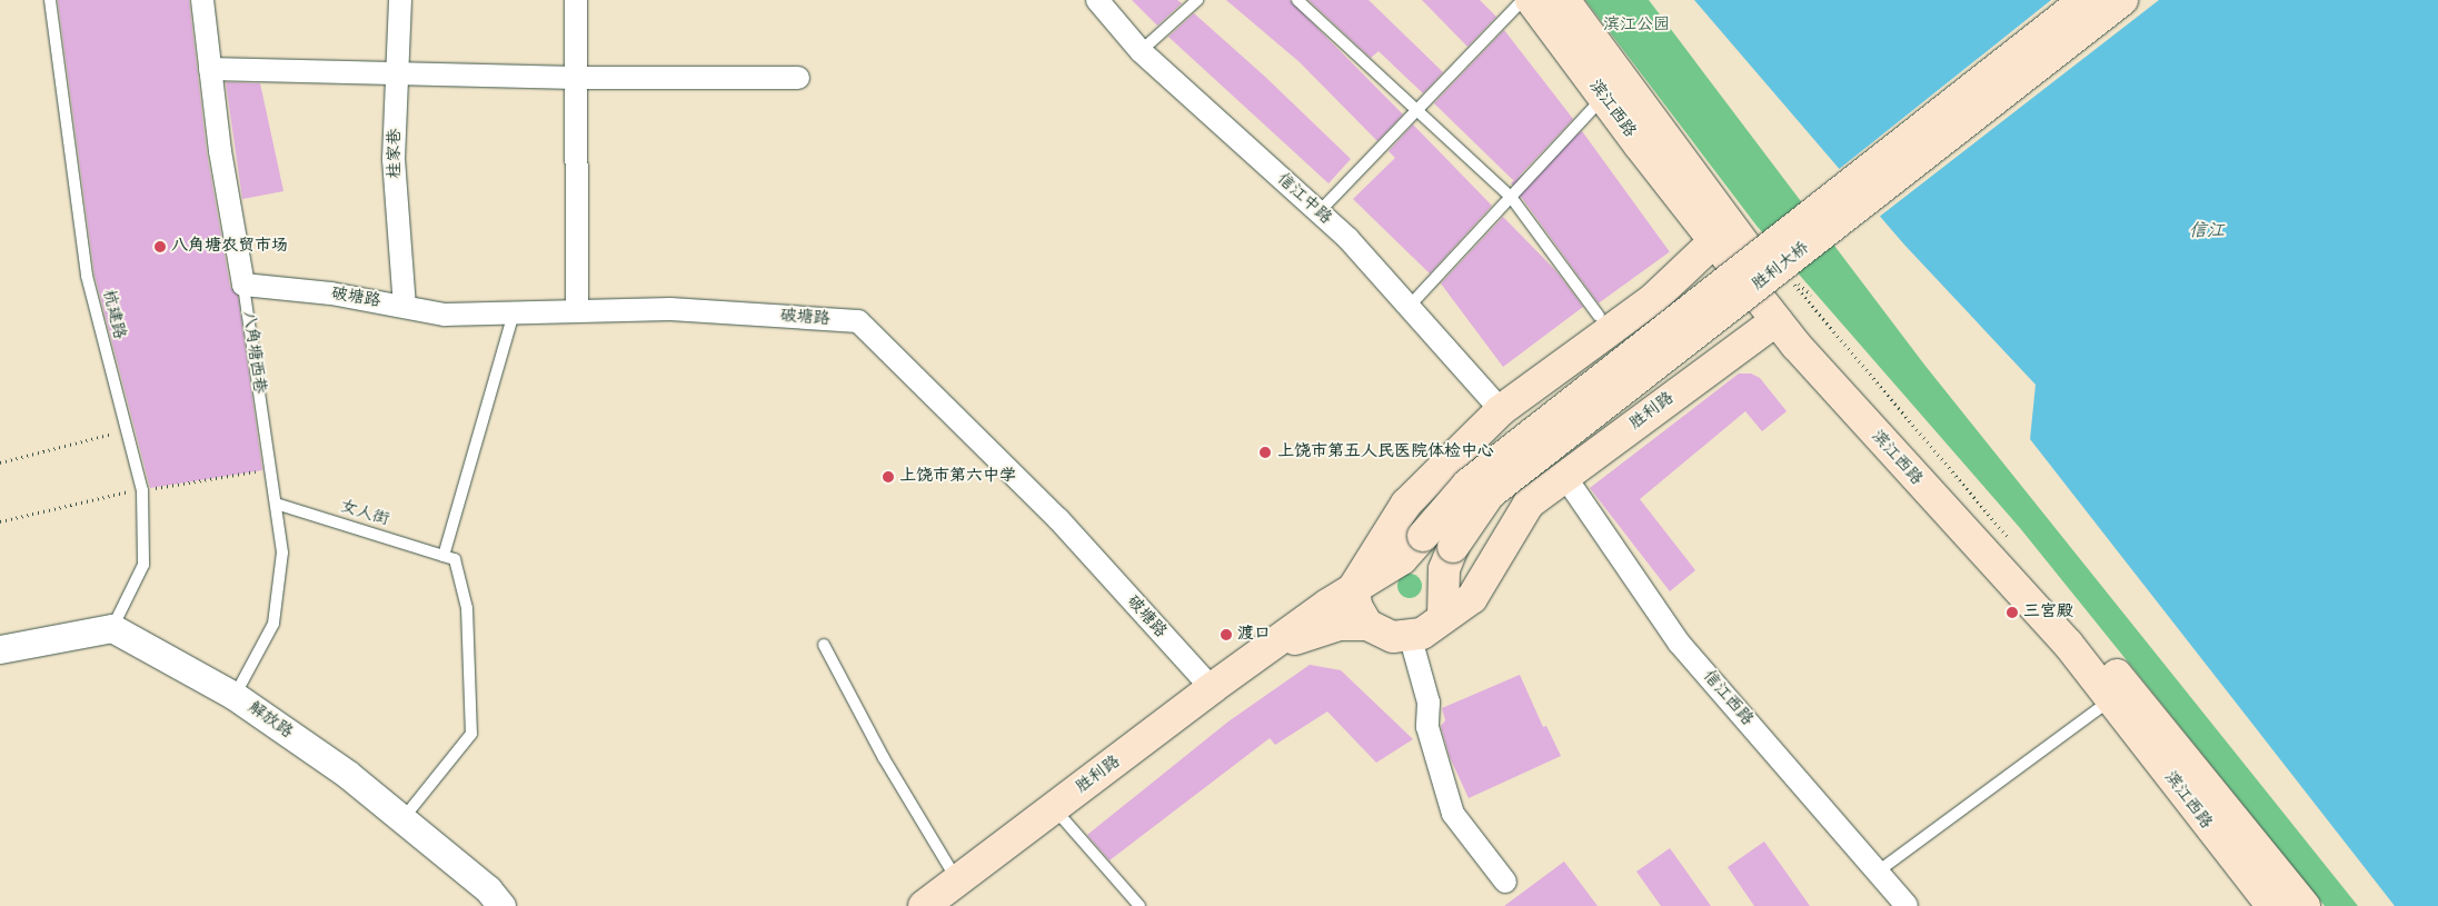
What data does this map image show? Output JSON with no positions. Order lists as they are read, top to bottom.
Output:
{
  "streets": {
    "main road": ["滨江西路", "胜利大桥", "胜利路"],
    "street": [
      "桂家巷",
      "信江中路",
      "破塘路",
      "八角塘西巷",
      "信江西路",
      "解放路"
    ],
    "lane": ["杭建路", "女人街"]
  },
  "crossings": [
    ["滨江西路", "胜利路"],
    ["桂家巷", "破塘路"],
    ["胜利大桥", "胜利路"],
    ["破塘路", "八角塘西巷"],
    ["破塘路", "胜利路"],
    ["杭建路", "解放路"],
    ["八角塘西巷", "女人街"],
    ["八角塘西巷", "解放路"],
    ["胜利路", "信江西路"]
  ],
  "water": ["信江"],
  "parks": ["滨江公园"],
  "places": [
    "八角塘农贸市场",
    "上饶市第五人民医院体检中心",
    "上饶市第六中学",
    "三宫殿",
    "渡口"
  ]
}
